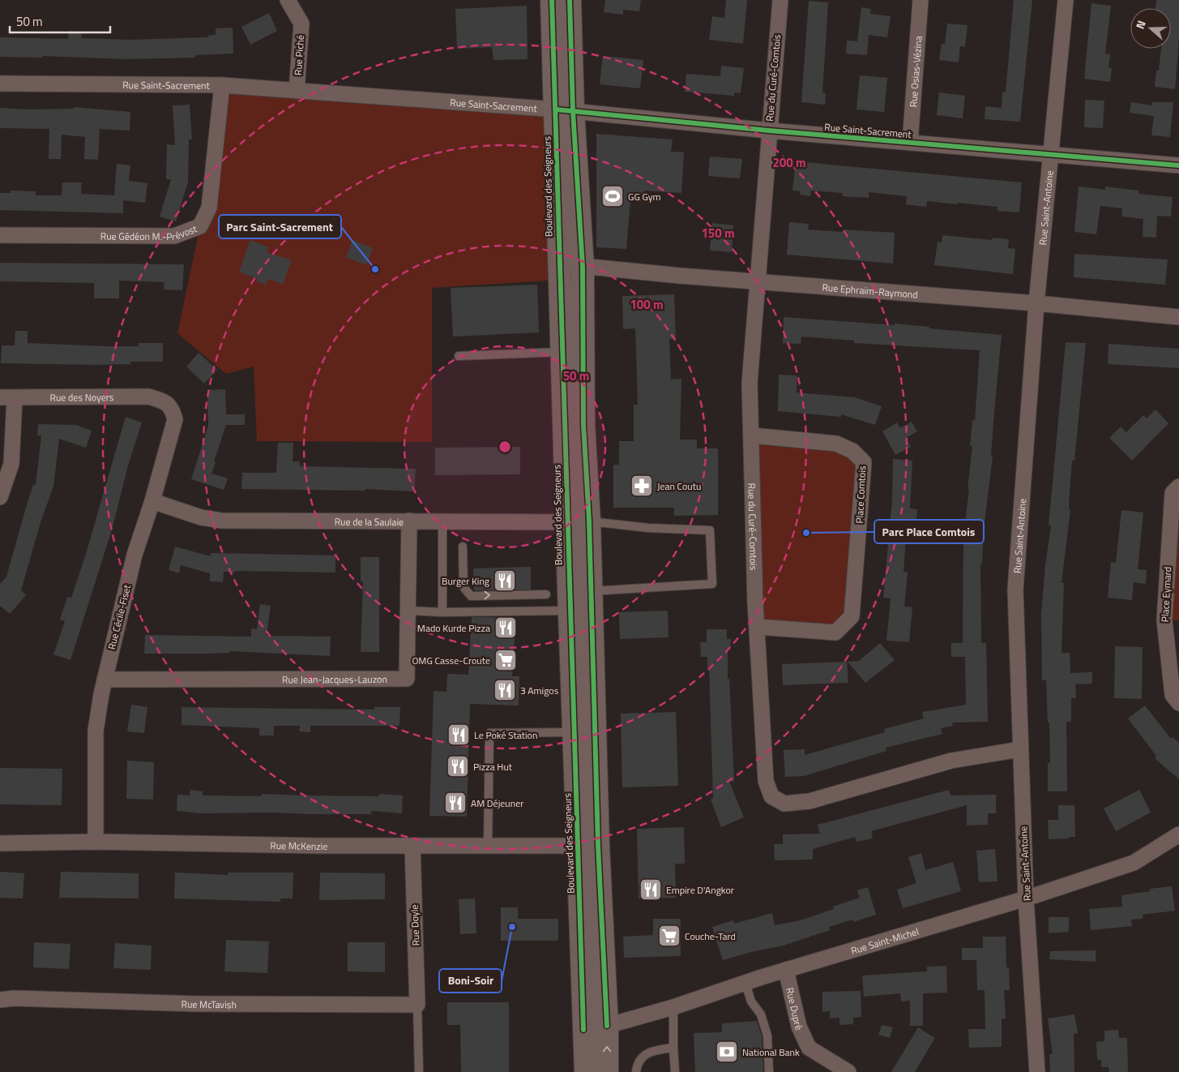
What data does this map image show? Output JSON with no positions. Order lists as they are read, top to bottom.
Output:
{
  "streets": {
    "main road": ["Boulevard des Seigneurs"],
    "street": [
      "Rue Piché",
      "Rue Osias-Vézina",
      "Rue du Curé-Comtois",
      "Rue Saint-Sacrement",
      "Rue Saint-Antoine",
      "Rue Gédéon M.-Prévost",
      "Rue Ephraim-Raymond",
      "Rue des Noyers",
      "Place Comtois",
      "Rue de la Saulaie",
      "Place Eymard",
      "Rue Cécile-Fiset",
      "Rue Jean-Jacques-Lauzon",
      "Rue McKenzie",
      "Rue Doyle",
      "Rue Saint-Michel",
      "Rue McTavish",
      "Rue Dupré"
    ]
  },
  "crossings": [
    ["Rue Piché", "Rue Saint-Sacrement"],
    ["Rue Osias-Vézina", "Rue Saint-Sacrement"],
    ["Rue du Curé-Comtois", "Rue Saint-Sacrement"],
    ["Rue du Curé-Comtois", "Rue Saint-Antoine"],
    ["Rue du Curé-Comtois", "Rue Ephraim-Raymond"],
    ["Rue du Curé-Comtois", "Place Comtois"],
    ["Rue Saint-Sacrement", "Boulevard des Seigneurs"],
    ["Rue Saint-Sacrement", "Rue Saint-Antoine"],
    ["Rue Saint-Sacrement", "Rue Gédéon M.-Prévost"],
    ["Boulevard des Seigneurs", "Rue Ephraim-Raymond"],
    ["Boulevard des Seigneurs", "Rue de la Saulaie"],
    ["Boulevard des Seigneurs", "Rue McKenzie"],
    ["Boulevard des Seigneurs", "Rue Saint-Michel"],
    ["Rue Saint-Antoine", "Rue Ephraim-Raymond"],
    ["Rue Saint-Antoine", "Rue Saint-Michel"],
    ["Rue des Noyers", "Rue Cécile-Fiset"],
    ["Rue de la Saulaie", "Rue Cécile-Fiset"],
    ["Rue de la Saulaie", "Rue Jean-Jacques-Lauzon"],
    ["Rue Cécile-Fiset", "Rue Jean-Jacques-Lauzon"],
    ["Rue Cécile-Fiset", "Rue McKenzie"],
    ["Rue McKenzie", "Rue Doyle"],
    ["Rue Doyle", "Rue McTavish"],
    ["Rue Saint-Michel", "Rue Dupré"]
  ],
  "places": {
    "sports": ["GG Gym"],
    "other": ["Parc Saint-Sacrement", "Parc Place Comtois", "Boni-Soir"],
    "pharmacy": ["Jean Coutu"],
    "restaurant": [
      "Burger King",
      "Mado Kurde Pizza",
      "3 Amigos",
      "Le Poké Station",
      "Pizza Hut",
      "AM Déjeuner",
      "Empire D'Angkor"
    ],
    "supermarket": ["OMG Casse-Croute", "Couche-Tard"],
    "bank": ["National Bank"]
  },
  "scale_bar": "50 m",
  "north": "left",
  "rings": [
    "200 m",
    "150 m",
    "100 m",
    "50 m"
  ]
}
